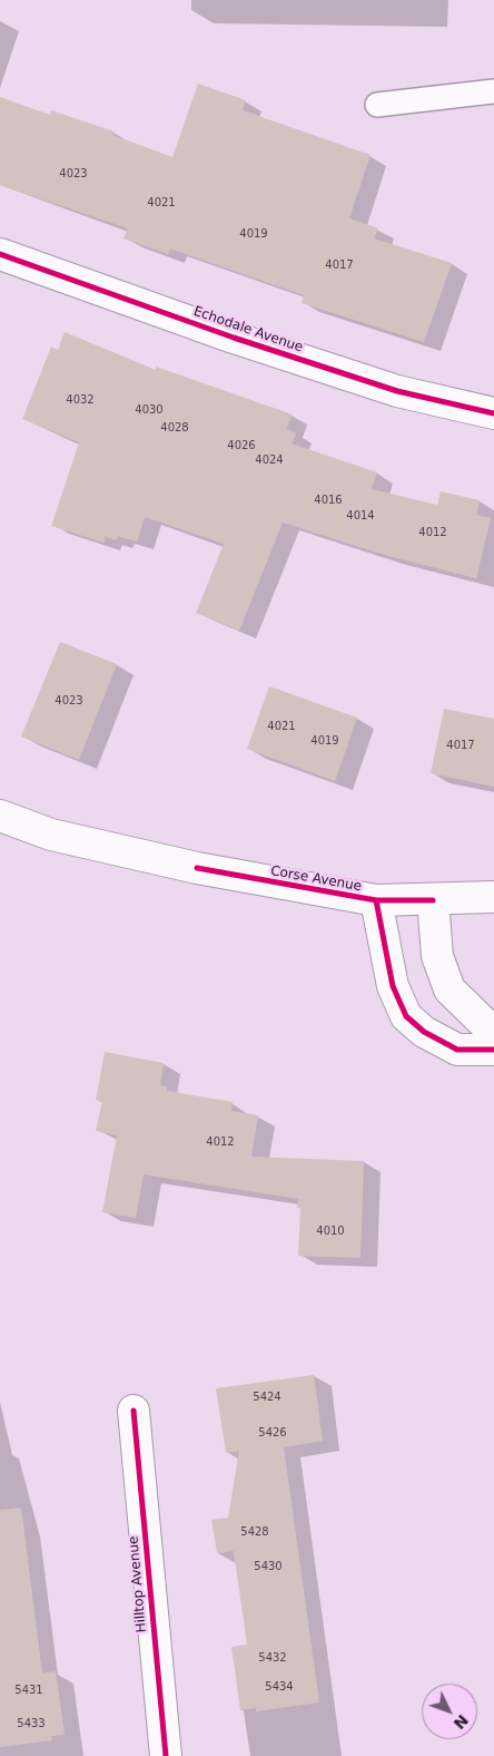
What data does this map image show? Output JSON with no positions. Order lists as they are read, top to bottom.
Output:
{
  "streets": {
    "street": ["Echodale Avenue", "Corse Avenue", "Hilltop Avenue"]
  },
  "house_numbers": [
    "4023",
    "4021",
    "4019",
    "4017",
    "4032",
    "4030",
    "4028",
    "4026",
    "4024",
    "4016",
    "4014",
    "4012",
    "4023",
    "4021",
    "4019",
    "4017",
    "4012",
    "4010",
    "5424",
    "5426",
    "5428",
    "5430",
    "5432",
    "5434",
    "5431",
    "5433"
  ],
  "north": "bottom right"
}
